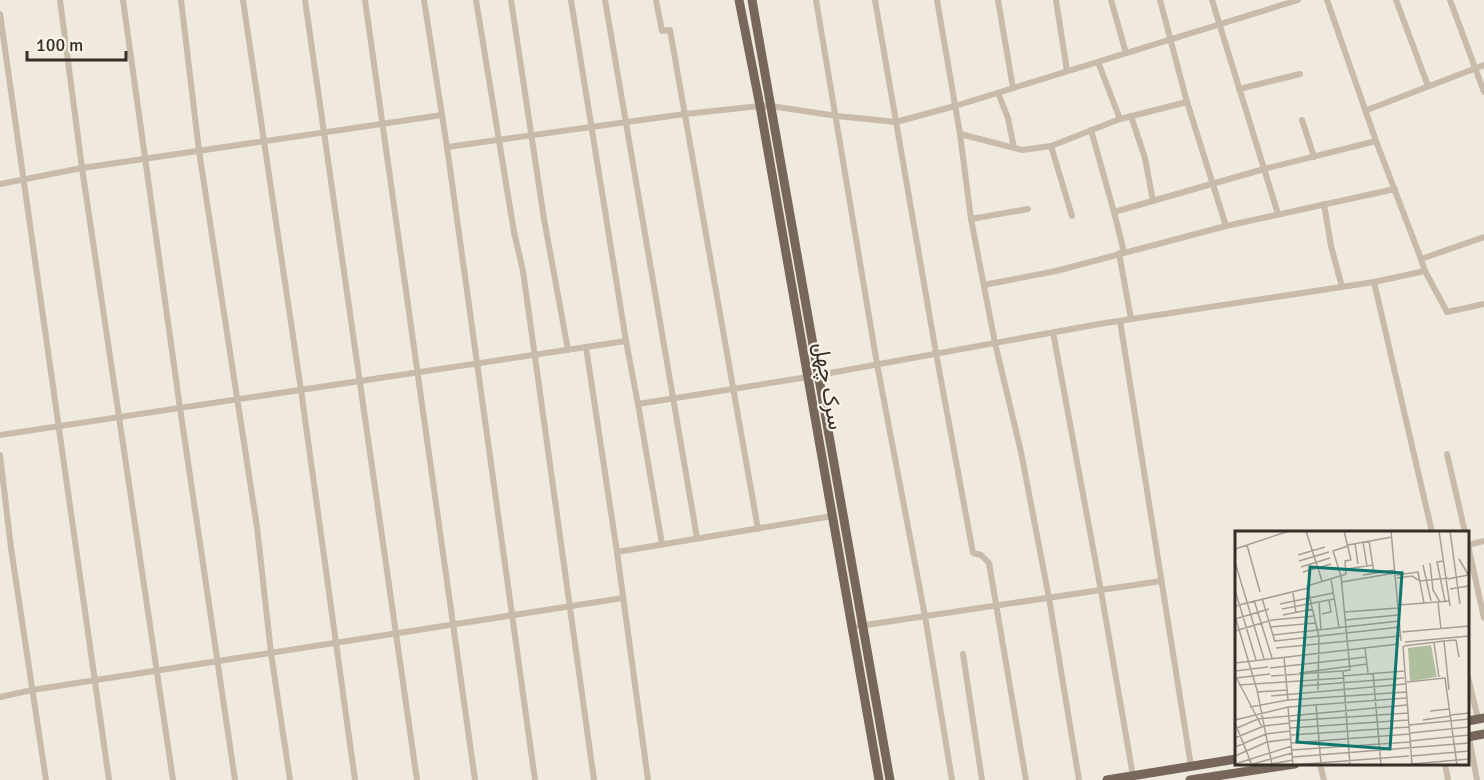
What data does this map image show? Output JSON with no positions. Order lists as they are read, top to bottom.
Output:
{
  "streets": {
    "main road": ["سرک چهل"]
  },
  "scale_bar": "100 m"
}
